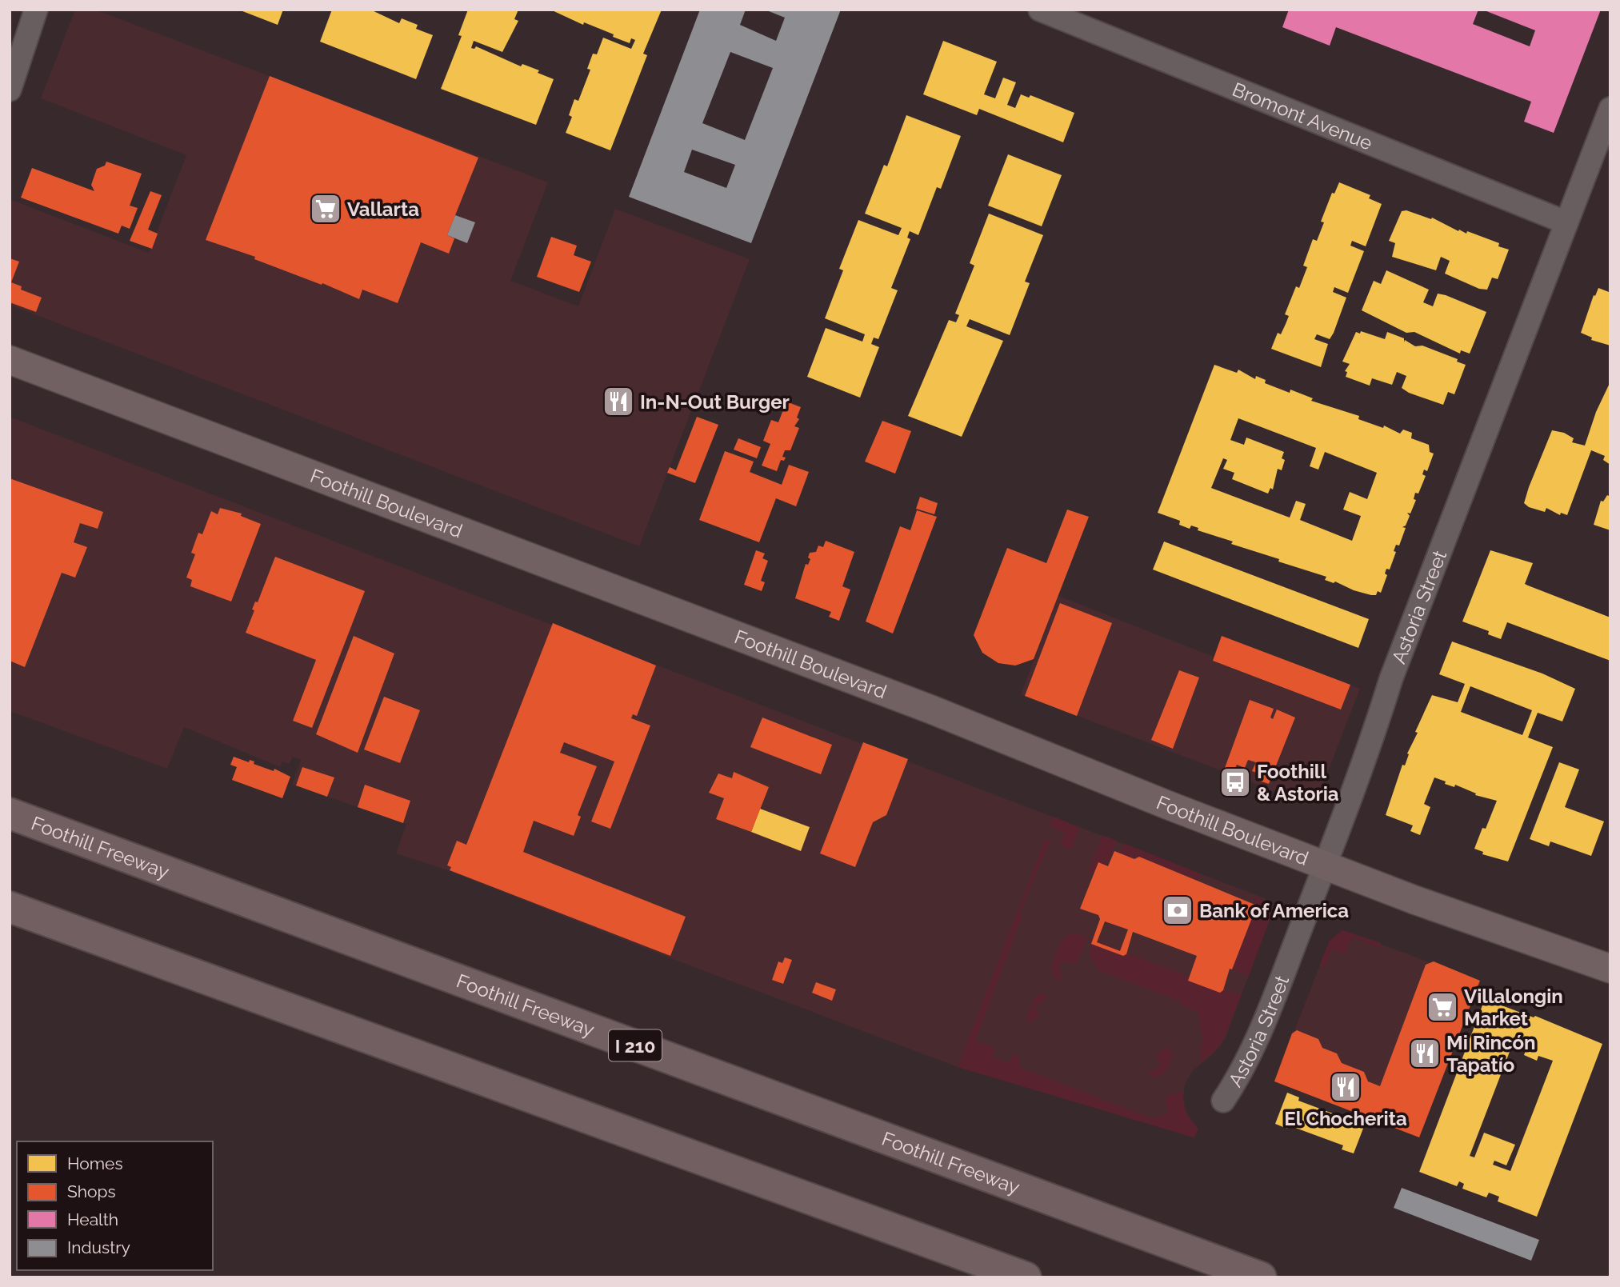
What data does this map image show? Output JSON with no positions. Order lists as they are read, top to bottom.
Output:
{
  "streets": {
    "highway": ["Foothill Freeway", "I 210"],
    "main road": ["Foothill Boulevard"],
    "street": ["Bromont Avenue", "Astoria Street"]
  },
  "crossings": [
    ["Bromont Avenue", "Astoria Street"],
    ["Foothill Boulevard", "Astoria Street"]
  ],
  "places": {
    "supermarket": ["Vallarta", "Villalongin Market"],
    "restaurant": ["In-N-Out Burger", "Mi Rincón Tapatío", "El Chocherita"],
    "bus stop": ["Foothill & Astoria"],
    "bank": ["Bank of America"]
  },
  "legend": [
    "Homes",
    "Shops",
    "Health",
    "Industry"
  ]
}
